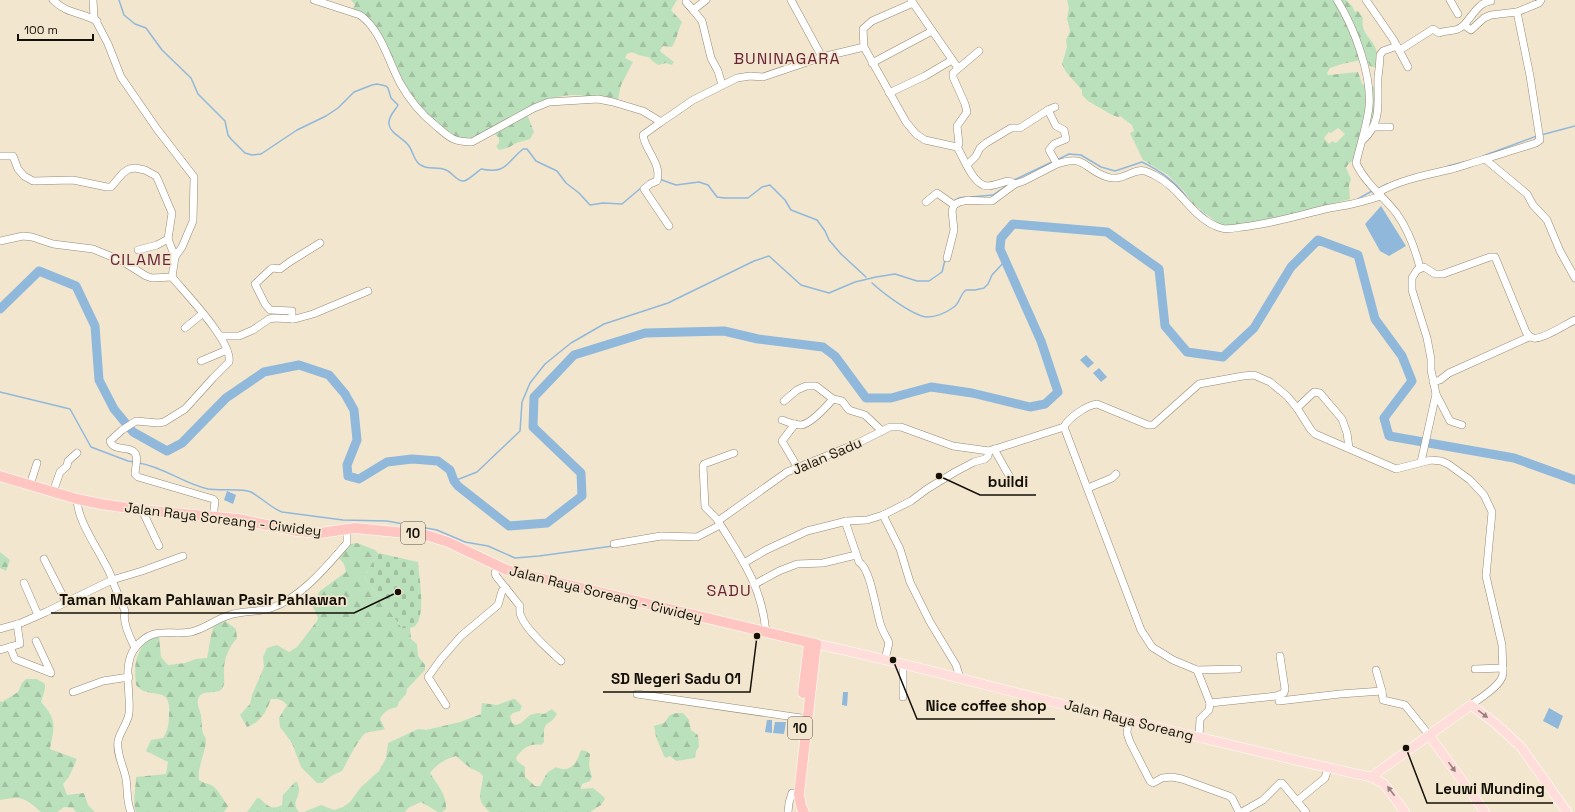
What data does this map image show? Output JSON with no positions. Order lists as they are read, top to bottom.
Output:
{
  "streets": {
    "highway": ["Jalan Raya Soreang - Ciwidey", "10"],
    "main road": ["Jalan Raya Soreang"],
    "street": ["Jalan Sadu"]
  },
  "crossings": [
    ["Jalan Raya Soreang - Ciwidey", "10"],
    ["Jalan Raya Soreang - Ciwidey", "Jalan Raya Soreang"],
    ["10", "Jalan Raya Soreang"]
  ],
  "districts": ["BUNINAGARA", "CILAME", "SADU"],
  "places": [
    "buildi",
    "Taman Makam Pahlawan Pasir Pahlawan",
    "SD Negeri Sadu 01",
    "Nice coffee shop",
    "Leuwi Munding"
  ],
  "scale_bar": "100 m"
}
